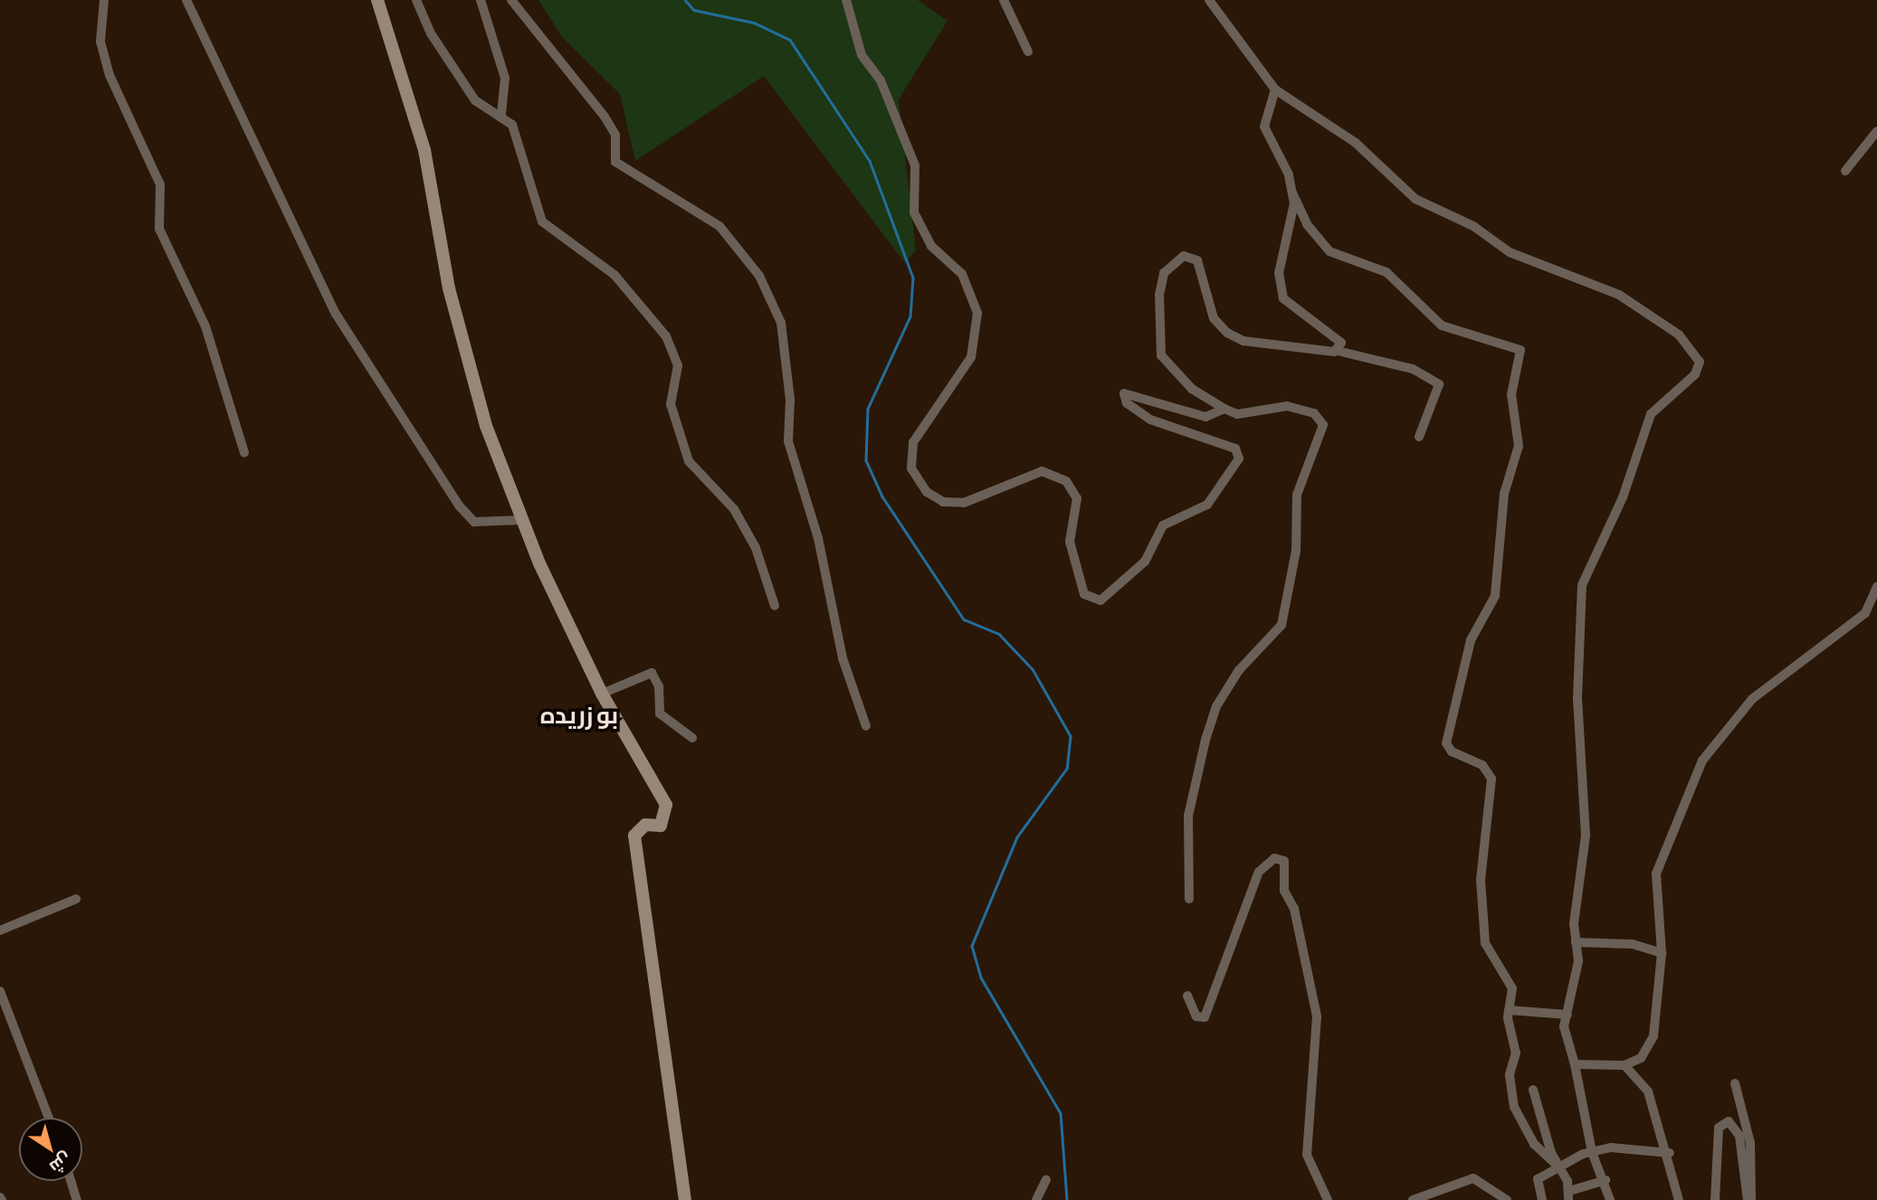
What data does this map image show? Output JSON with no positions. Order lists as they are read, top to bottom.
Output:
{
  "districts": ["بو زريده"],
  "north": "bottom right"
}
